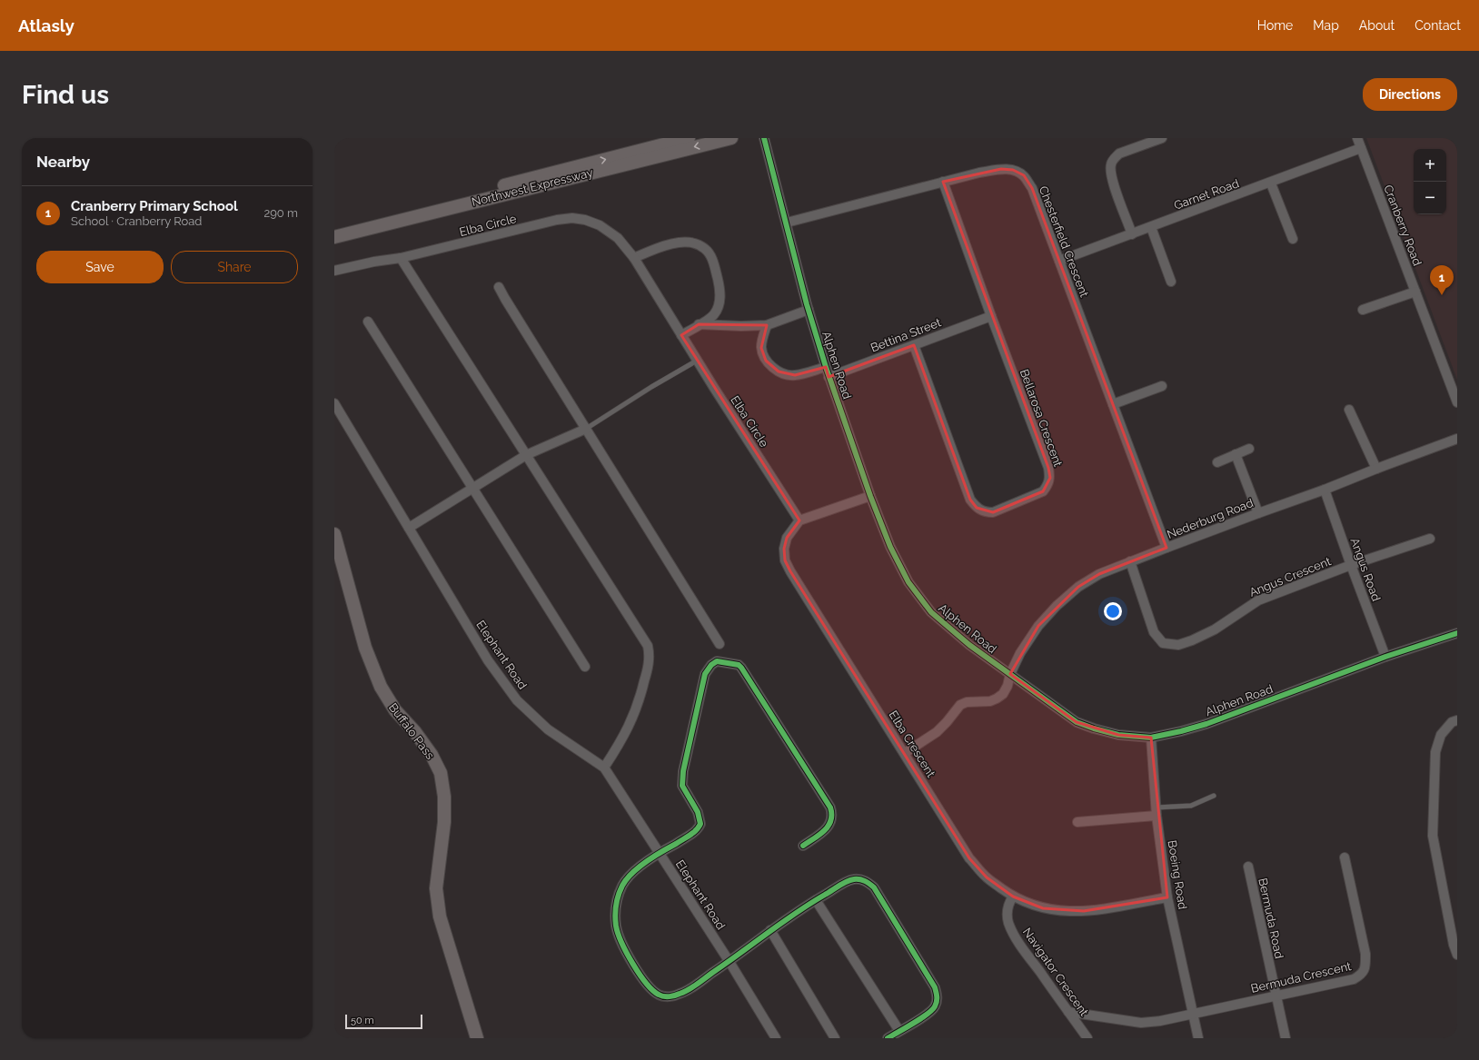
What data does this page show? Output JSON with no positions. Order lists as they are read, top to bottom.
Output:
{
  "streets": {
    "main road": ["Northwest Expressway", "Buffalo Pass"],
    "street": [
      "Garnet Road",
      "Elba Circle",
      "Cranberry Road",
      "Chesterfield Crescent",
      "Bettina Street",
      "Alphen Road",
      "Bellarosa Crescent",
      "Nederburg Road",
      "Angus Road",
      "Angus Crescent",
      "Elephant Road",
      "Elba Crescent",
      "Boeing Road",
      "Bermuda Road",
      "Navigator Crescent",
      "Bermuda Crescent"
    ]
  },
  "crossings": [
    ["Garnet Road", "Cranberry Road"],
    ["Garnet Road", "Chesterfield Crescent"],
    ["Elba Circle", "Elba Crescent"],
    ["Chesterfield Crescent", "Alphen Road"],
    ["Chesterfield Crescent", "Bellarosa Crescent"],
    ["Chesterfield Crescent", "Nederburg Road"],
    ["Bettina Street", "Alphen Road"],
    ["Bettina Street", "Bellarosa Crescent"],
    ["Alphen Road", "Nederburg Road"],
    ["Alphen Road", "Angus Road"],
    ["Alphen Road", "Boeing Road"],
    ["Nederburg Road", "Angus Road"],
    ["Nederburg Road", "Angus Crescent"],
    ["Nederburg Road", "Elba Crescent"],
    ["Angus Road", "Angus Crescent"],
    ["Elba Crescent", "Boeing Road"],
    ["Elba Crescent", "Navigator Crescent"],
    ["Boeing Road", "Bermuda Crescent"],
    ["Bermuda Road", "Bermuda Crescent"],
    ["Navigator Crescent", "Bermuda Crescent"]
  ],
  "scale_bar": "50 m",
  "page": {
    "header": "Atlasly",
    "nav": [
      "Home",
      "Map",
      "About",
      "Contact"
    ],
    "buttons": [
      "Directions",
      ["Save", "Share"]
    ],
    "title": "Find us",
    "heading": "Nearby",
    "map_buttons": ["+", "−"],
    "list": [
      {
        "mark": "1",
        "name": "Cranberry Primary School",
        "note": "School · Cranberry Road",
        "value": "290 m"
      }
    ],
    "pins": "1",
    "scale": "50 m"
  }
}
